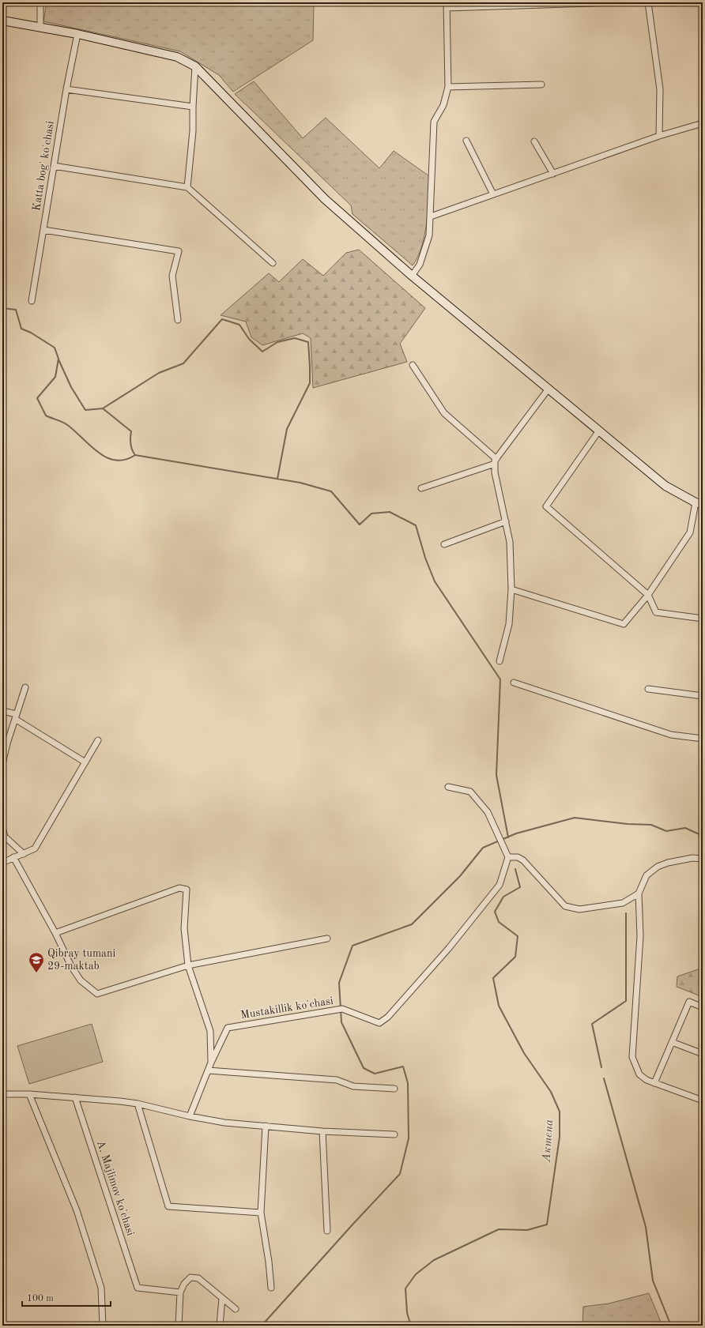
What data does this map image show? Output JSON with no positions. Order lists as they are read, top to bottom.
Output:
{
  "streets": {
    "street": ["Katta bog' ko'chasi", "Mustakillik ko'chasi", "A. Majlimov ko'chasi"]
  },
  "water": ["Актепа"],
  "places": {
    "school or university": ["Qibray tumani 29-maktab"]
  },
  "scale_bar": "100 m"
}
